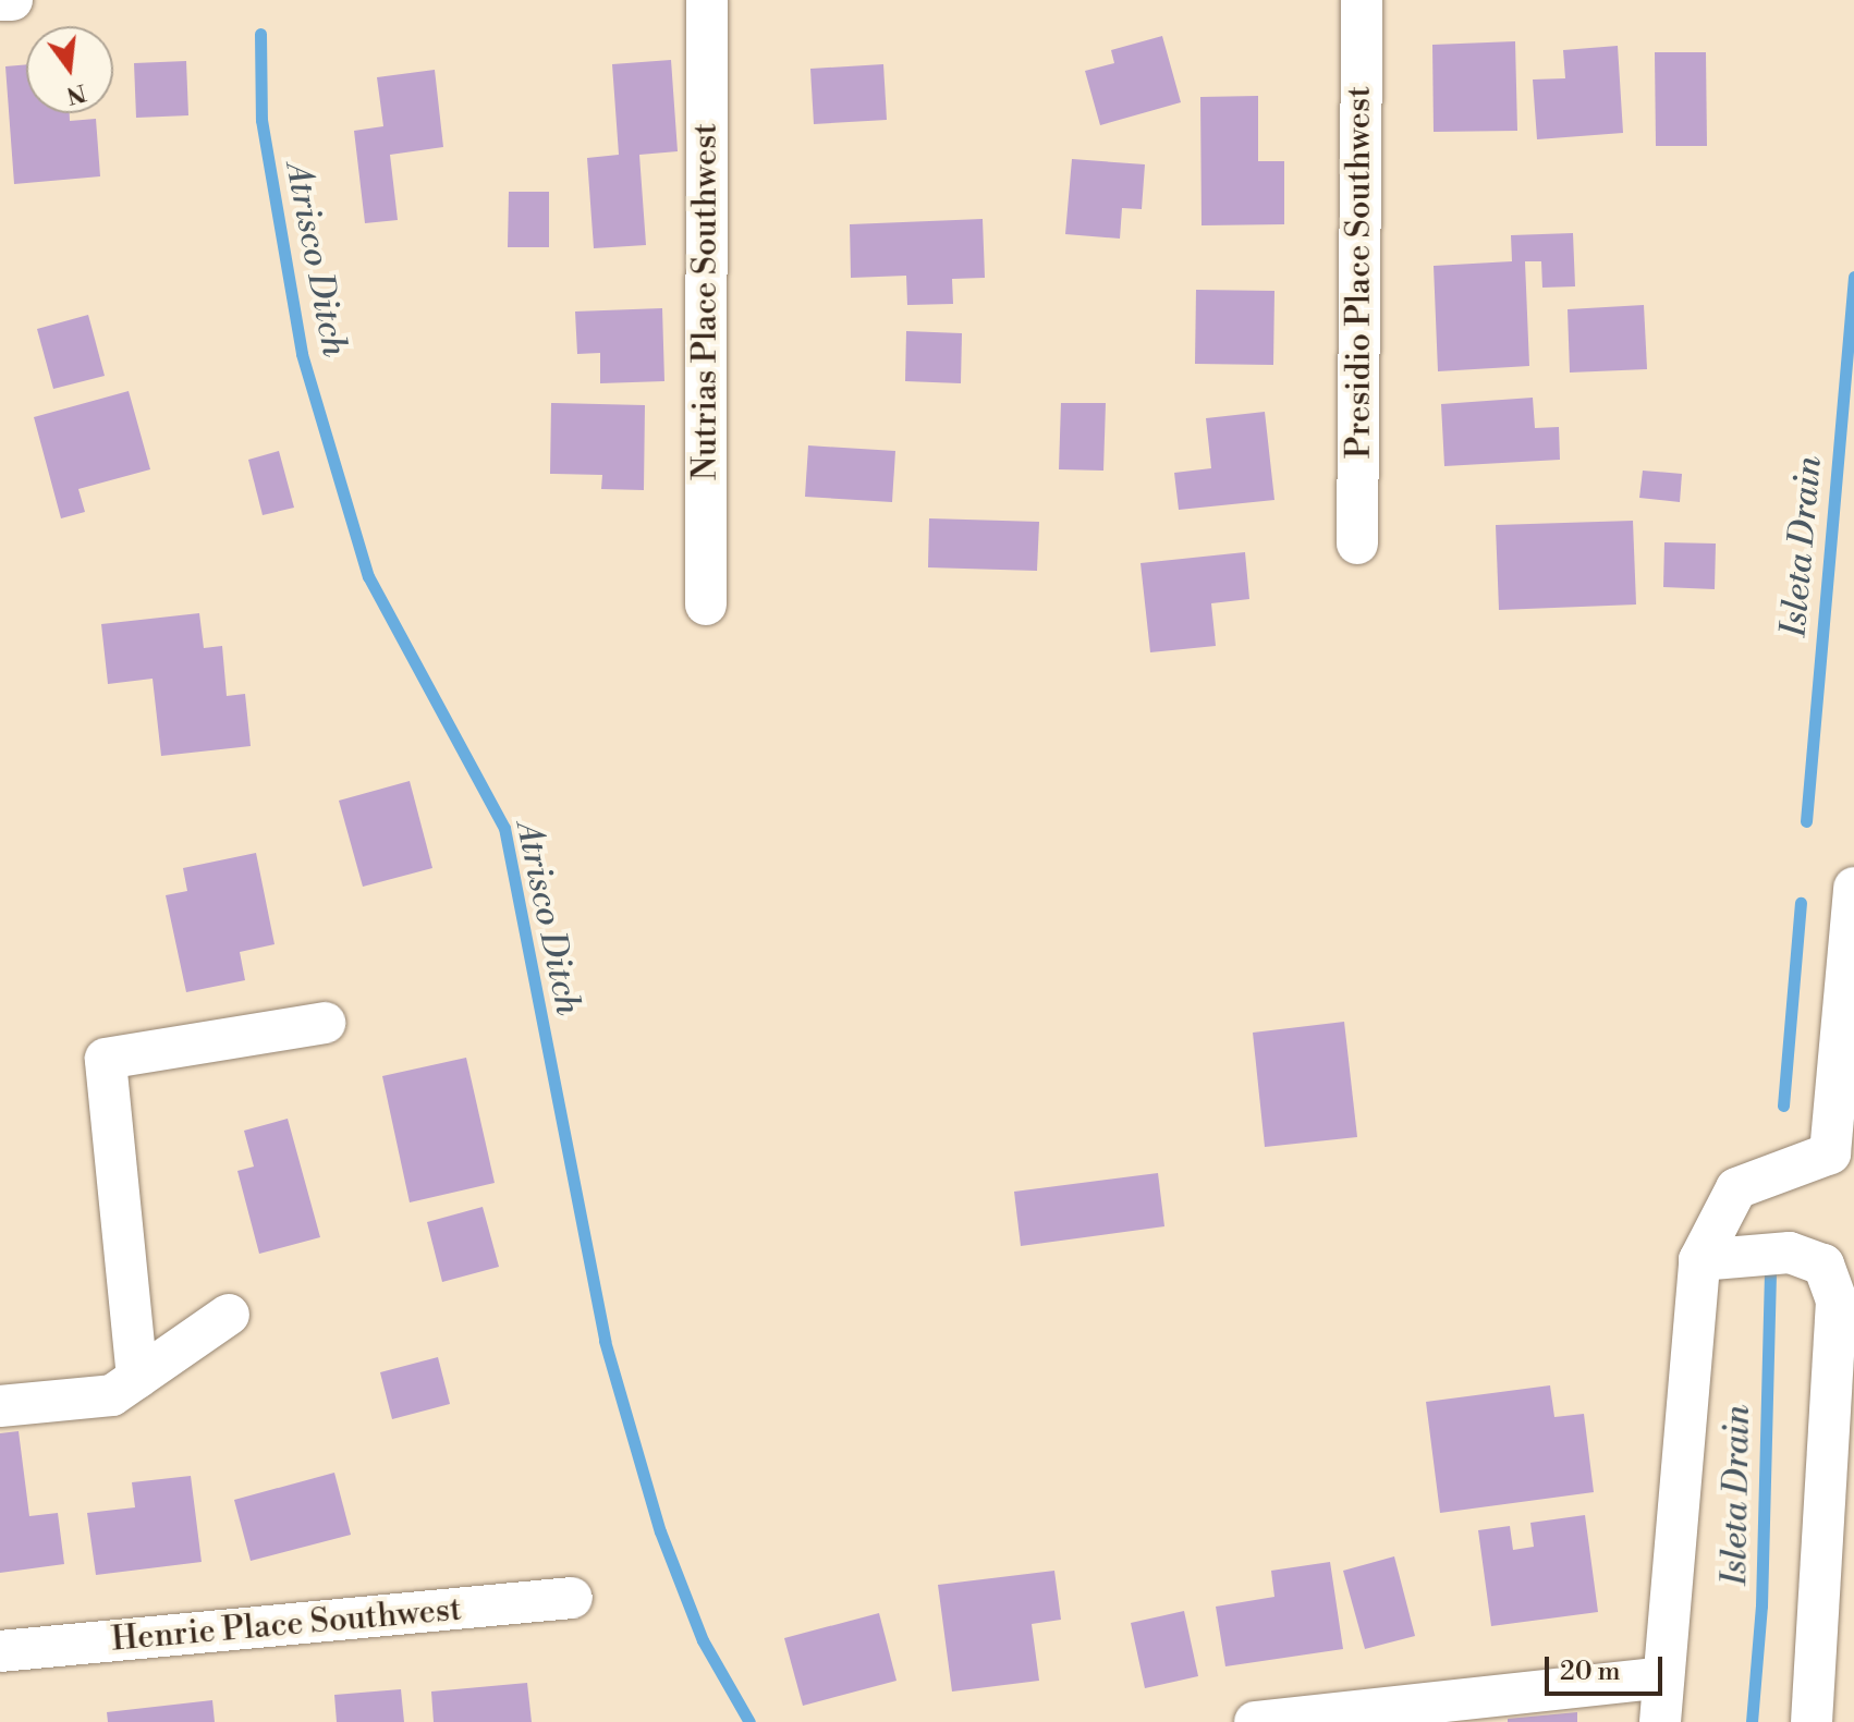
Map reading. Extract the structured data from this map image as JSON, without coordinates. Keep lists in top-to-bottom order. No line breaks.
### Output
{"streets":{"street":["Presidio Place Southwest","Nutrias Place Southwest","Henrie Place Southwest"]},"water":["Atrisco Ditch","Isleta Drain"],"scale_bar":"20 m","north":"bottom"}
